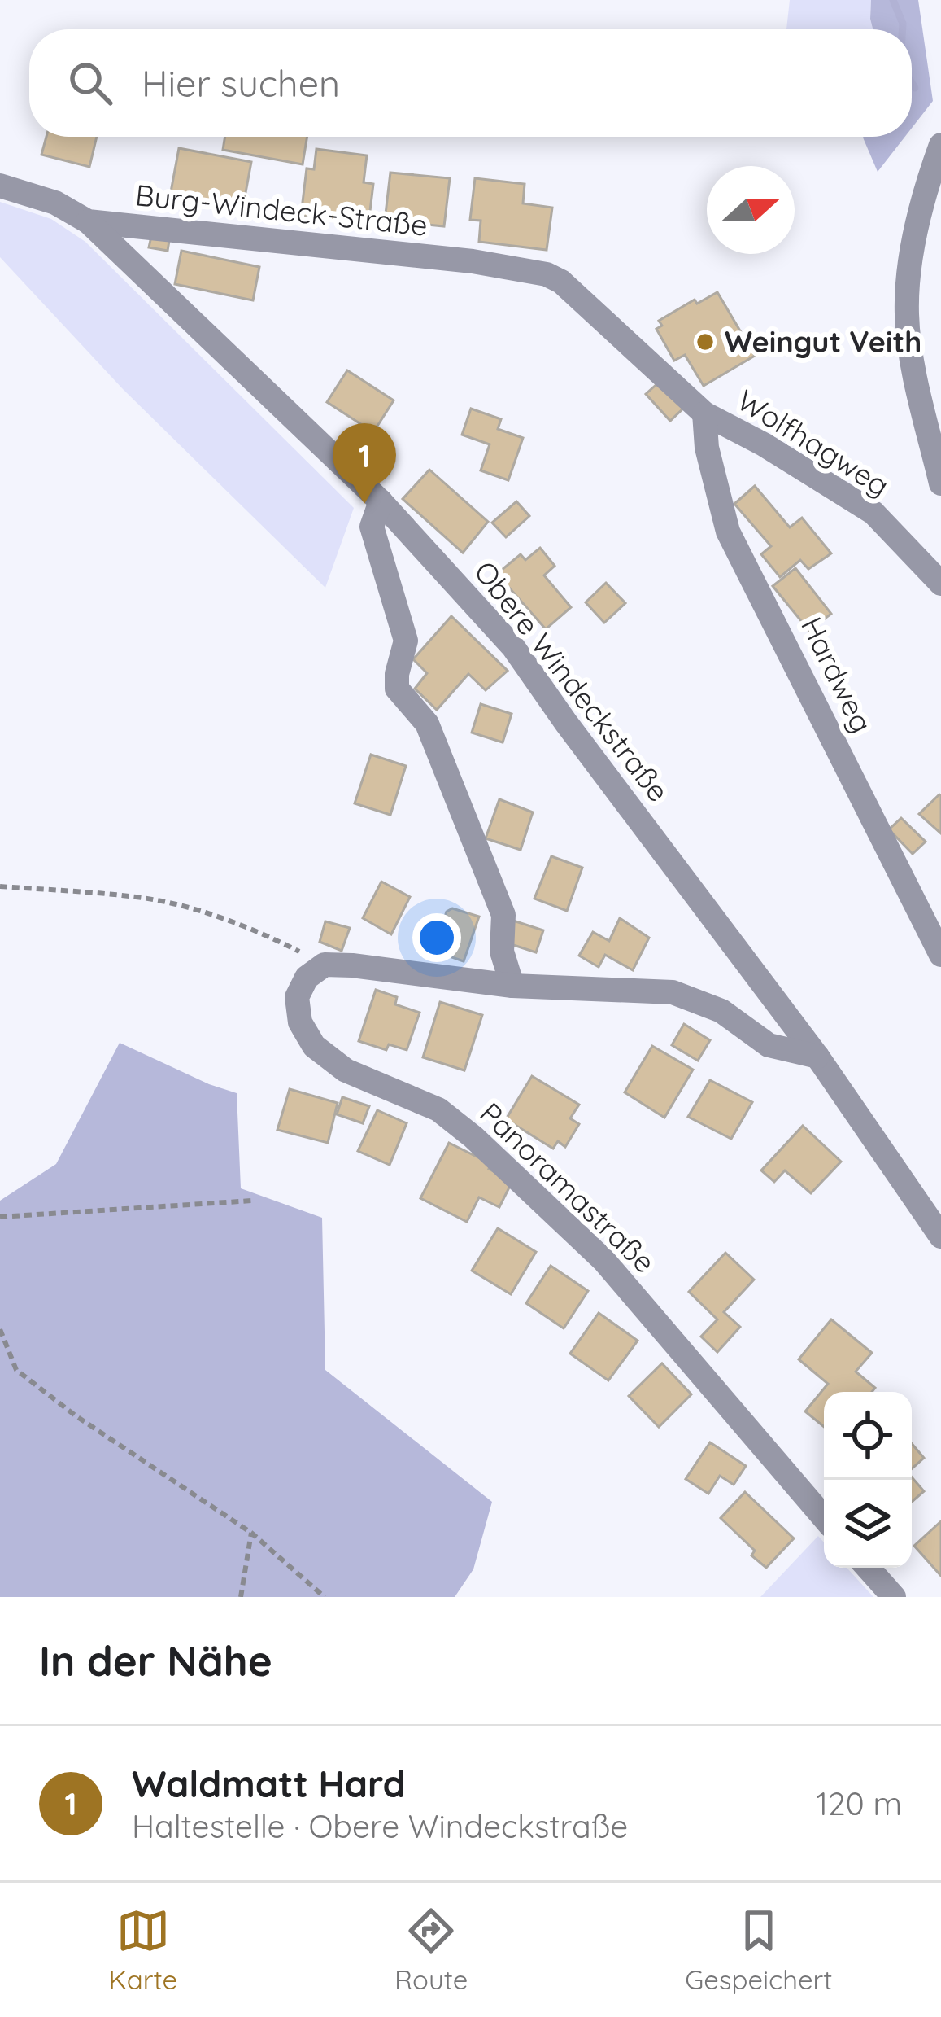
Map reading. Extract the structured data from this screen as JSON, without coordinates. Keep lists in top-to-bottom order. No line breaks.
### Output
{"streets":{"street":["Burg-Windeck-Straße","Wolfhagweg","Hardweg","Obere Windeckstraße","Panoramastraße"]},"crossings":[["Burg-Windeck-Straße","Wolfhagweg"],["Burg-Windeck-Straße","Obere Windeckstraße"],["Wolfhagweg","Hardweg"]],"places":["Weingut Veith"],"north":"right","page":{"search":"Hier suchen","pins":"1","heading":"In der Nähe","list":[{"mark":"1","name":"Waldmatt Hard","note":"Haltestelle · Obere Windeckstraße","value":"120 m"}],"nav":["Karte","Route","Gespeichert"]}}
